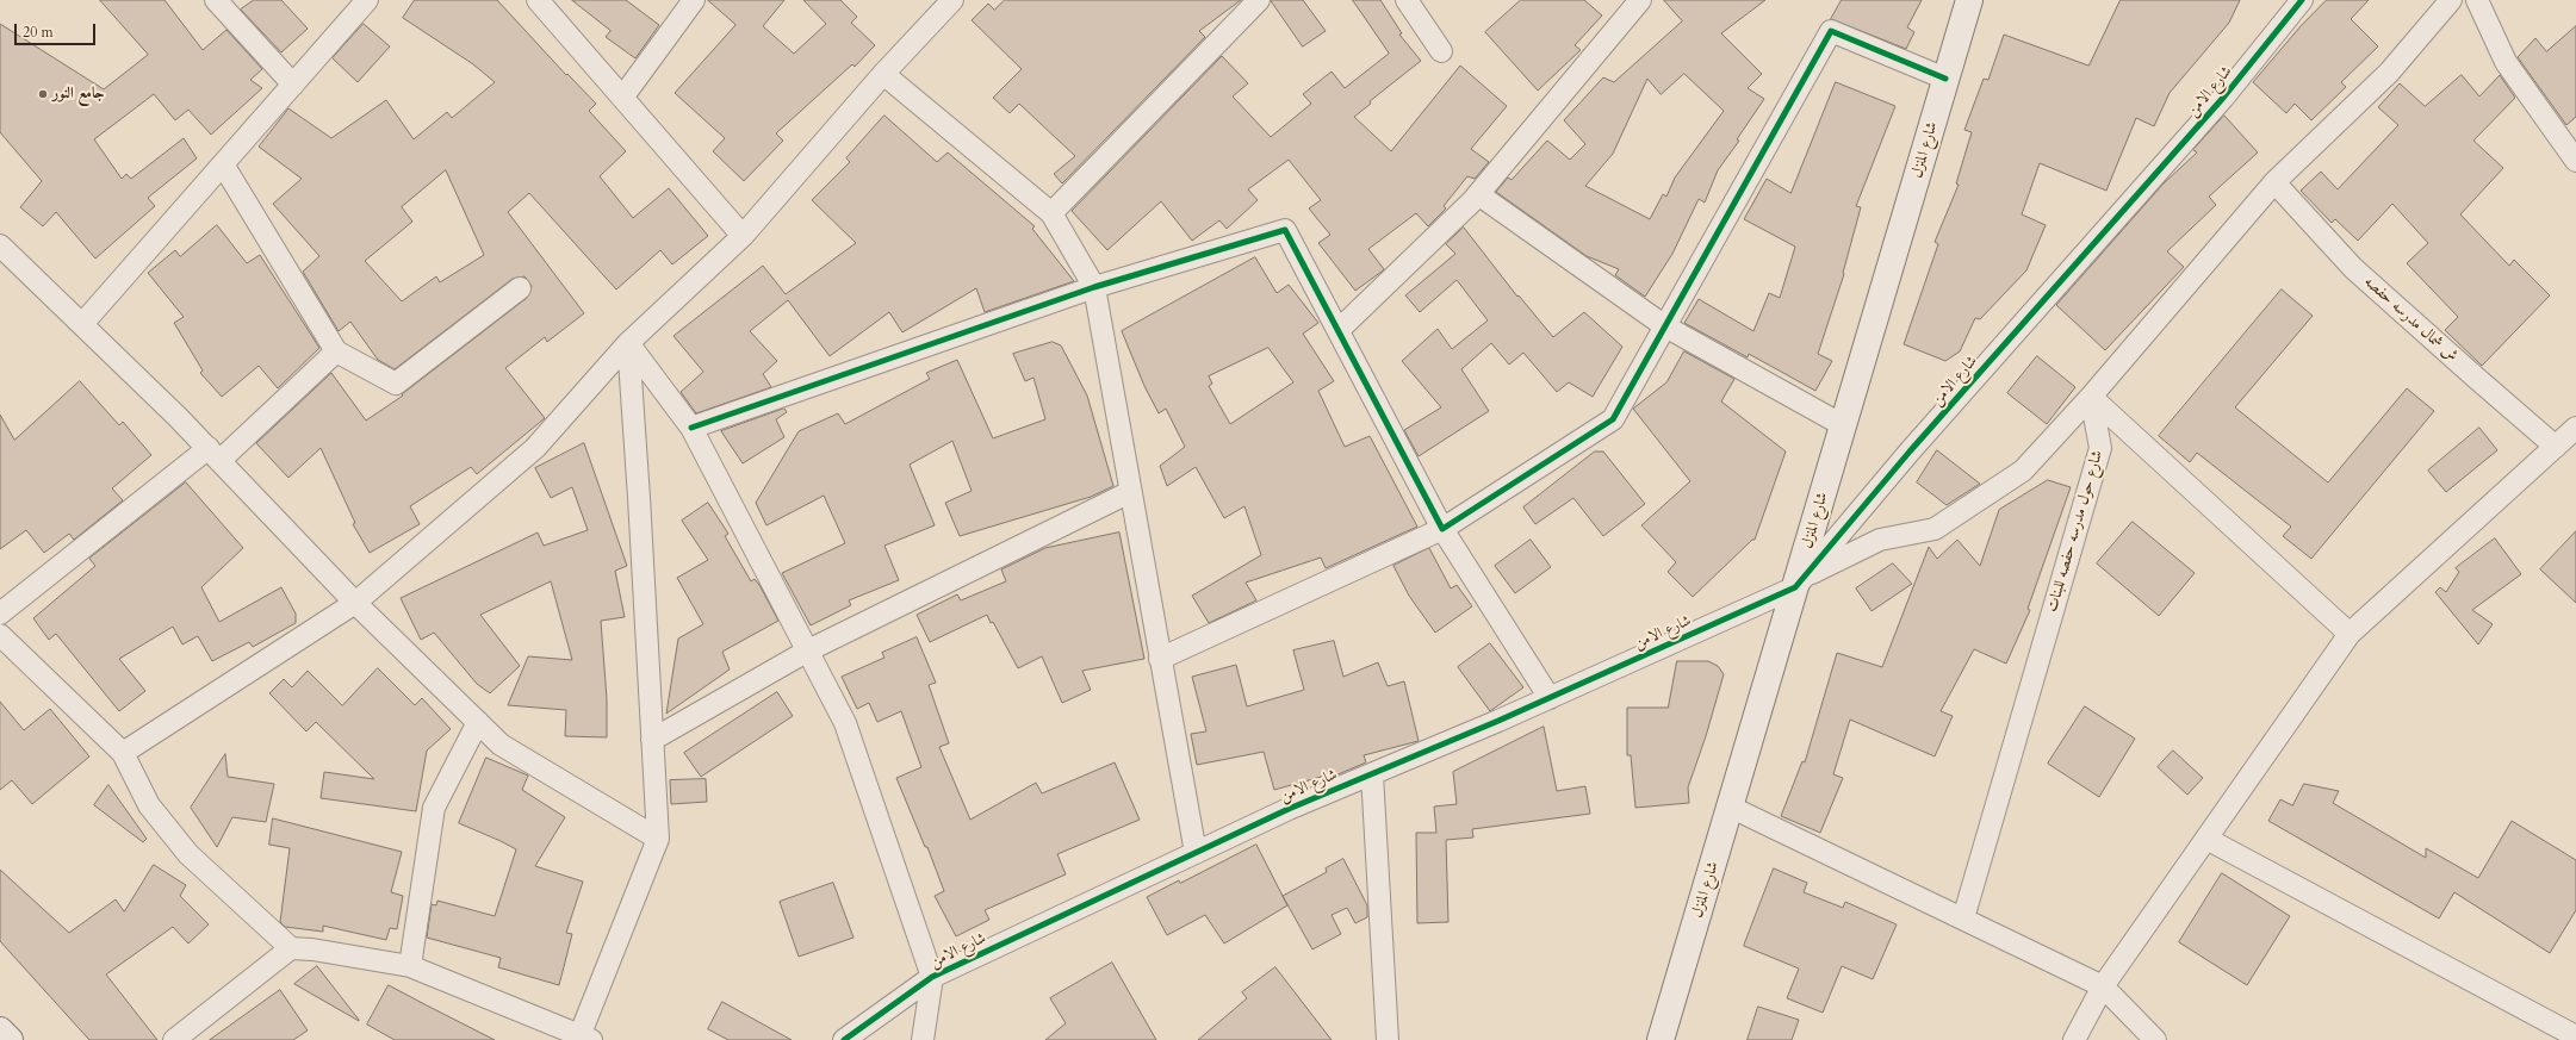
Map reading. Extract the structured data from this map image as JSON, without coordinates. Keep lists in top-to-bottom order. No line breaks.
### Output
{"streets":{"street":["شارع الامن","شارع المنزل","ش شمال مدرسه حفصه","شارع حول مدرسه حفصه للبنات"]},"crossings":[["شارع الامن","شارع المنزل"]],"places":["جامع النور"],"scale_bar":"20 m"}
